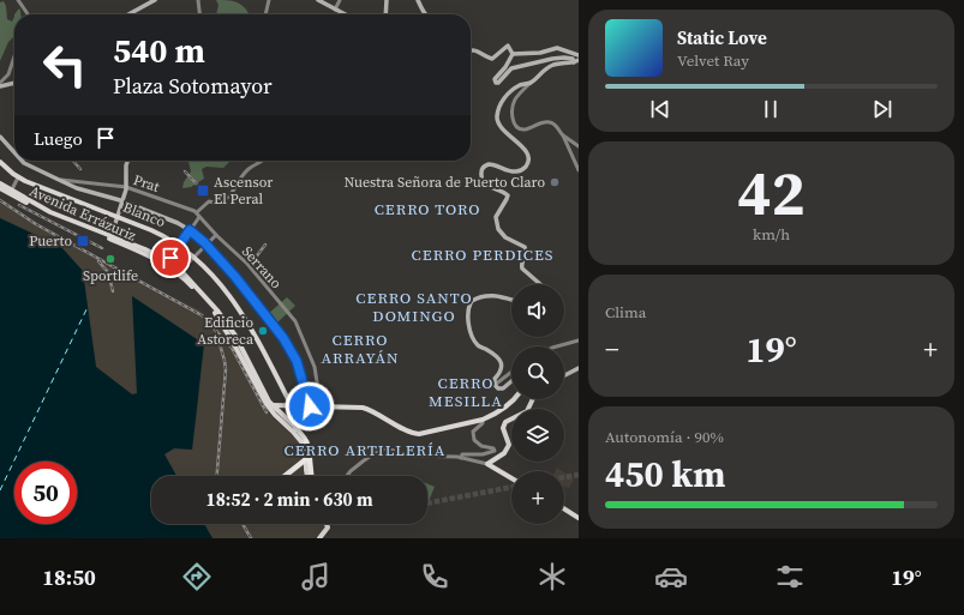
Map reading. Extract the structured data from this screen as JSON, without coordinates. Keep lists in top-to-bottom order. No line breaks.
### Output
{"streets":{"main road":["Avenida Errázuriz","Blanco"],"street":["Prat","Serrano"]},"districts":["CERRO TORO","CERRO PERDICES","CERRO SANTO DOMINGO","CERRO ARRAYÁN","CERRO MESILLA","CERRO ARTILLERÍA"],"places":{"other":["Nuestra Señora de Puerto Claro","Sportlife","Edificio Astoreca"],"transit":["Ascensor El Peral","Puerto"]},"page":{"turn":["540 m","Plaza Sotomayor"],"song":["Static Love","Velvet Ray"],"then":"Luego","tile":[["42","km/h"],"Clima",["Autonomía · 90%","450 km"]],"map_buttons":"+","heat":["−","19°","+"],"limit":"50","trip":"18:52 · 2 min · 630 m","tabs":["18:50","19°"]}}
